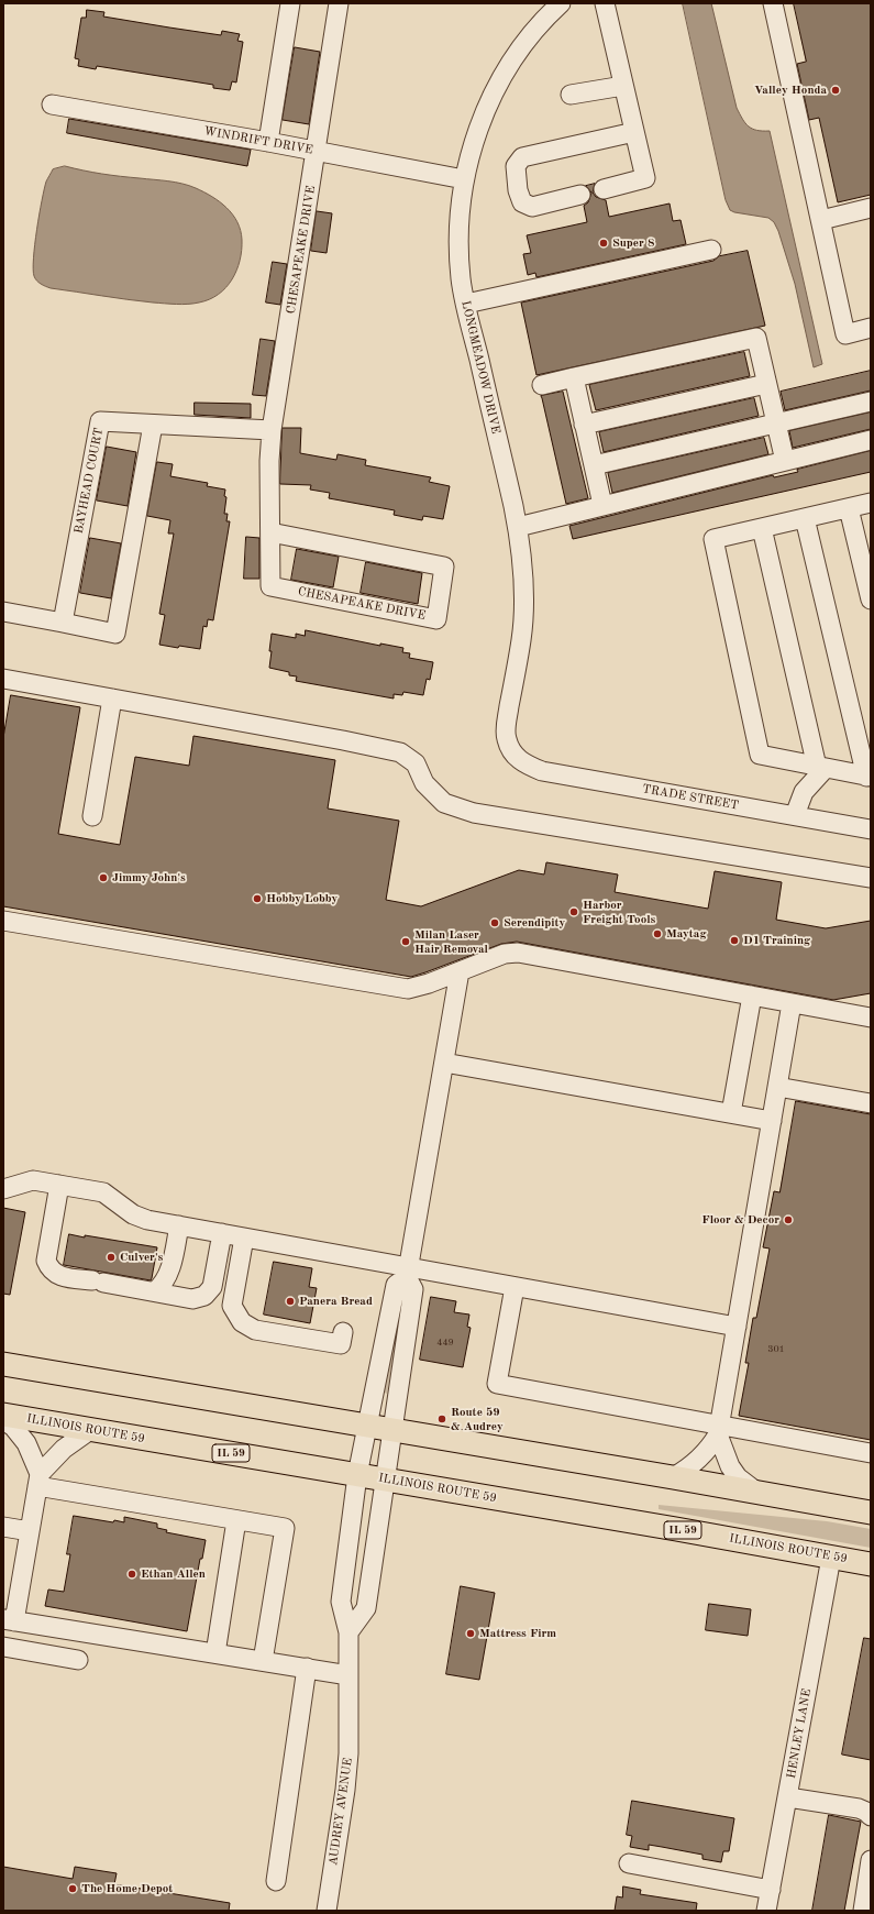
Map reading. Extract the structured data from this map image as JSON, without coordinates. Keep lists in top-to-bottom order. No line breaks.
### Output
{"streets":{"main road":["ILLINOIS ROUTE 59","IL 59"],"street":["WINDRIFT DRIVE","CHESAPEAKE DRIVE","LONGMEADOW DRIVE","BAYHEAD COURT","TRADE STREET","HENLEY LANE","AUDREY AVENUE"]},"crossings":[["WINDRIFT DRIVE","CHESAPEAKE DRIVE"],["WINDRIFT DRIVE","LONGMEADOW DRIVE"],["CHESAPEAKE DRIVE","BAYHEAD COURT"],["LONGMEADOW DRIVE","TRADE STREET"],["ILLINOIS ROUTE 59","HENLEY LANE"],["ILLINOIS ROUTE 59","AUDREY AVENUE"]],"places":["Valley Honda","Super 8","Jimmy John's","Hobby Lobby","Harbor Freight Tools","Serendipity","Maytag","D1 Training","Milan Laser Hair Removal","Floor & Decor","Culver's","Panera Bread","Route 59 & Audrey","Ethan Allen","Mattress Firm","The Home Depot"],"house_numbers":["449","301"]}
